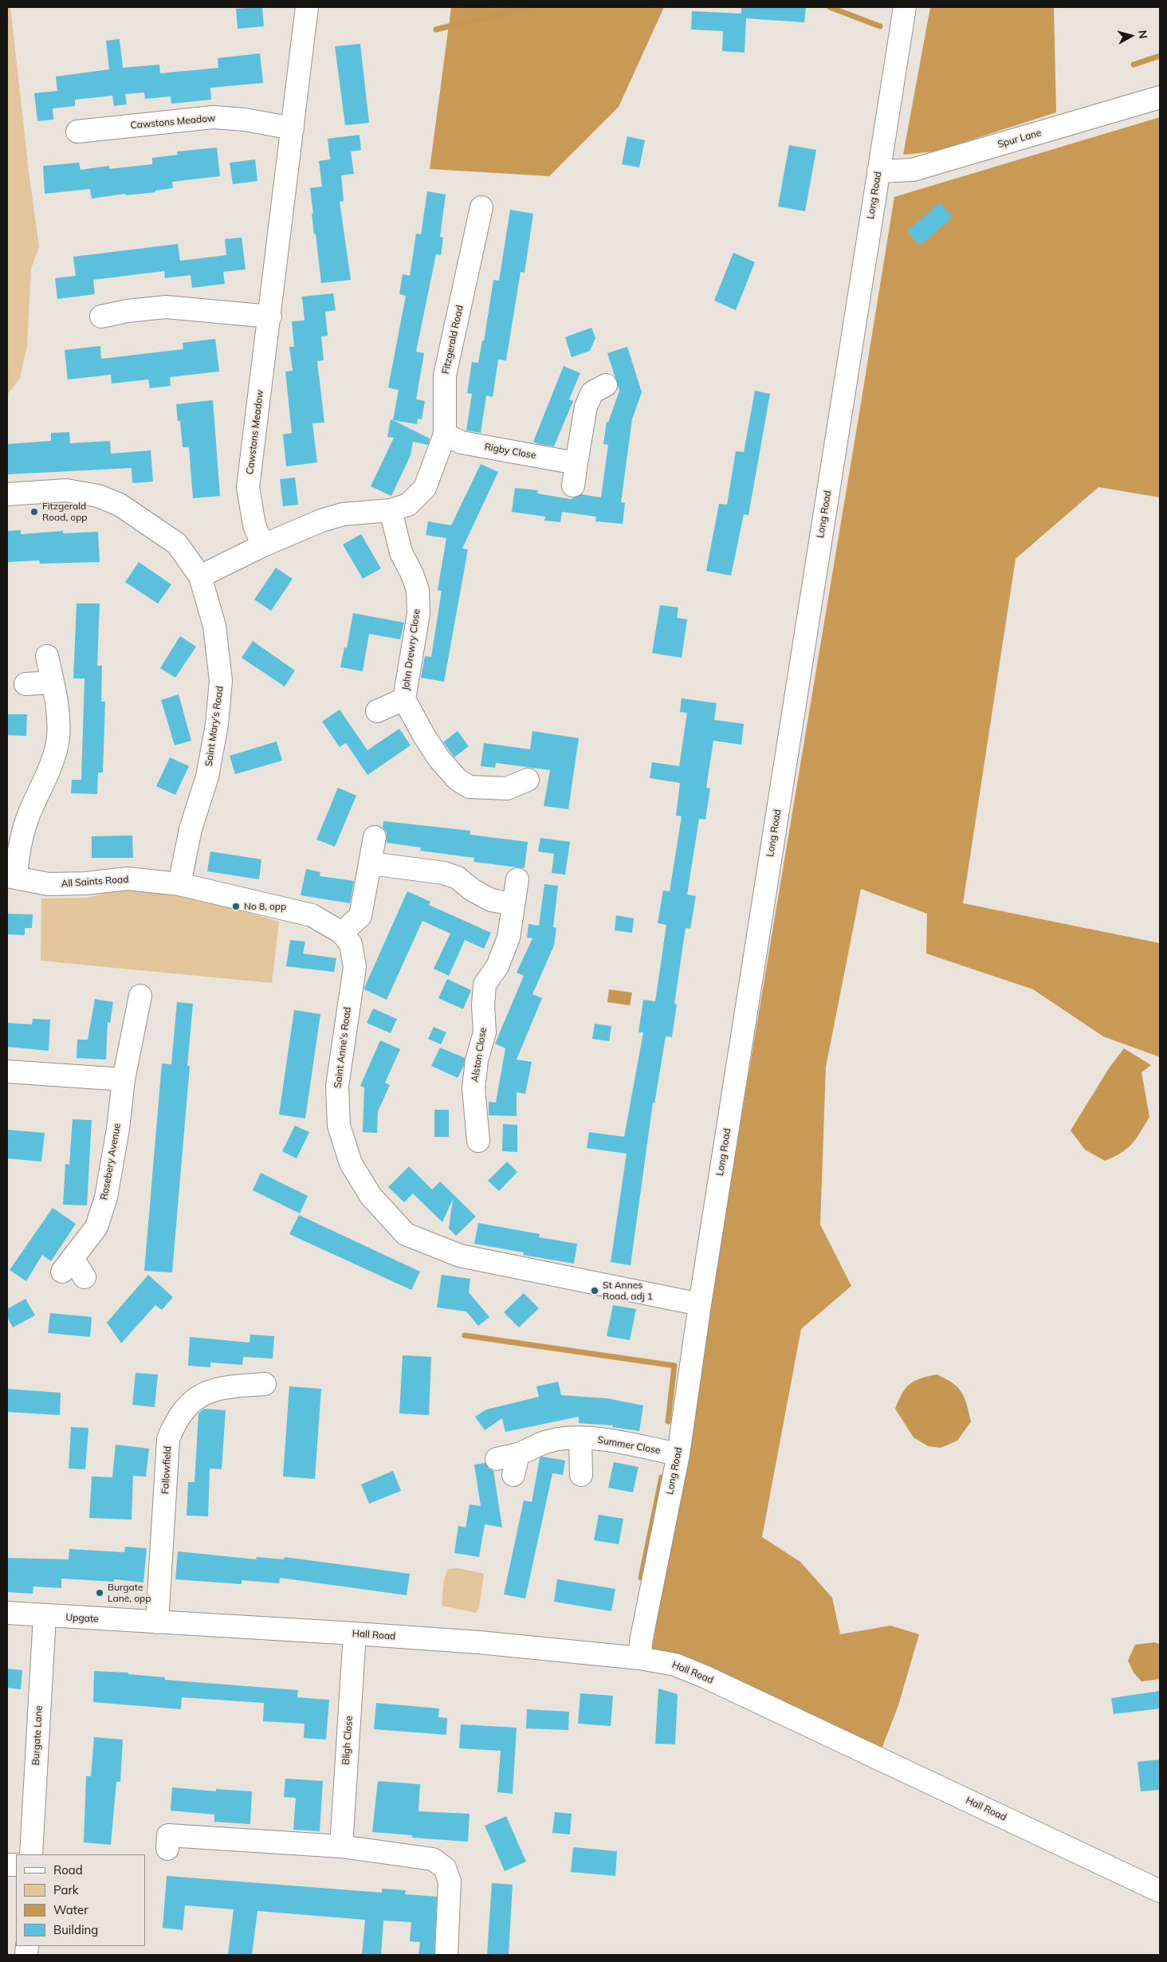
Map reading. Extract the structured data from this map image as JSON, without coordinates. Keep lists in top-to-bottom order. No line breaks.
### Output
{"streets":{"street":["Cawstons Meadow","Spur Lane","Long Road","Fitzgerald Road","Rigby Close","John Drewry Close","Saint Mary's Road","All Saints Road","Saint Anne's Road","Alston Close","Rosebery Avenue","Summer Close","Fallowfield","Upgate","Hall Road","Burgate Lane","Bligh Close"]},"crossings":[["Cawstons Meadow","Fitzgerald Road"],["Spur Lane","Long Road"],["Long Road","Saint Anne's Road"],["Long Road","Summer Close"],["Long Road","Hall Road"],["Fitzgerald Road","Rigby Close"],["Fitzgerald Road","John Drewry Close"],["Fitzgerald Road","Saint Mary's Road"],["Saint Mary's Road","All Saints Road"],["All Saints Road","Saint Anne's Road"],["Fallowfield","Upgate"],["Fallowfield","Hall Road"],["Upgate","Hall Road"],["Upgate","Burgate Lane"],["Hall Road","Bligh Close"]],"places":["Fitzgerald Road, opp","No 8, opp","St Annes Road, adj 1","Burgate Lane, opp"],"legend":["Road","Park","Water","Building"],"north":"right"}
